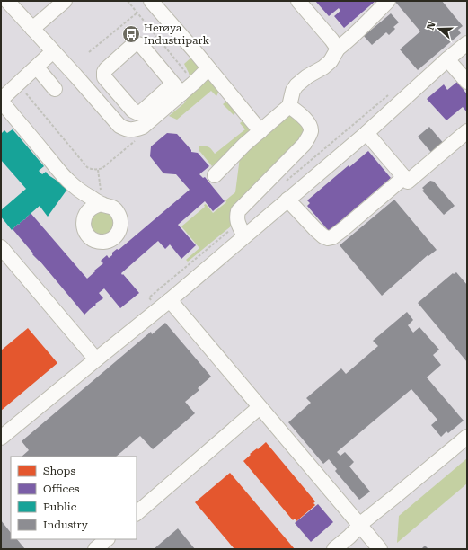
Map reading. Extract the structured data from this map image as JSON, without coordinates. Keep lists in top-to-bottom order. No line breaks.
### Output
{"places":{"bus stop":["Herøya Industripark"]},"legend":["Shops","Offices","Public","Industry"],"north":"left"}
